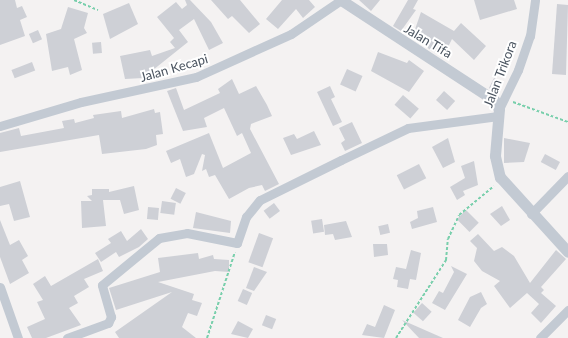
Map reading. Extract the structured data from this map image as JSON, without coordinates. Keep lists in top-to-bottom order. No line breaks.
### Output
{"streets":{"street":["Jalan Tifa","Jalan Kecapi","Jalan Trikora"]},"crossings":[["Jalan Tifa","Jalan Kecapi"],["Jalan Tifa","Jalan Trikora"]]}
